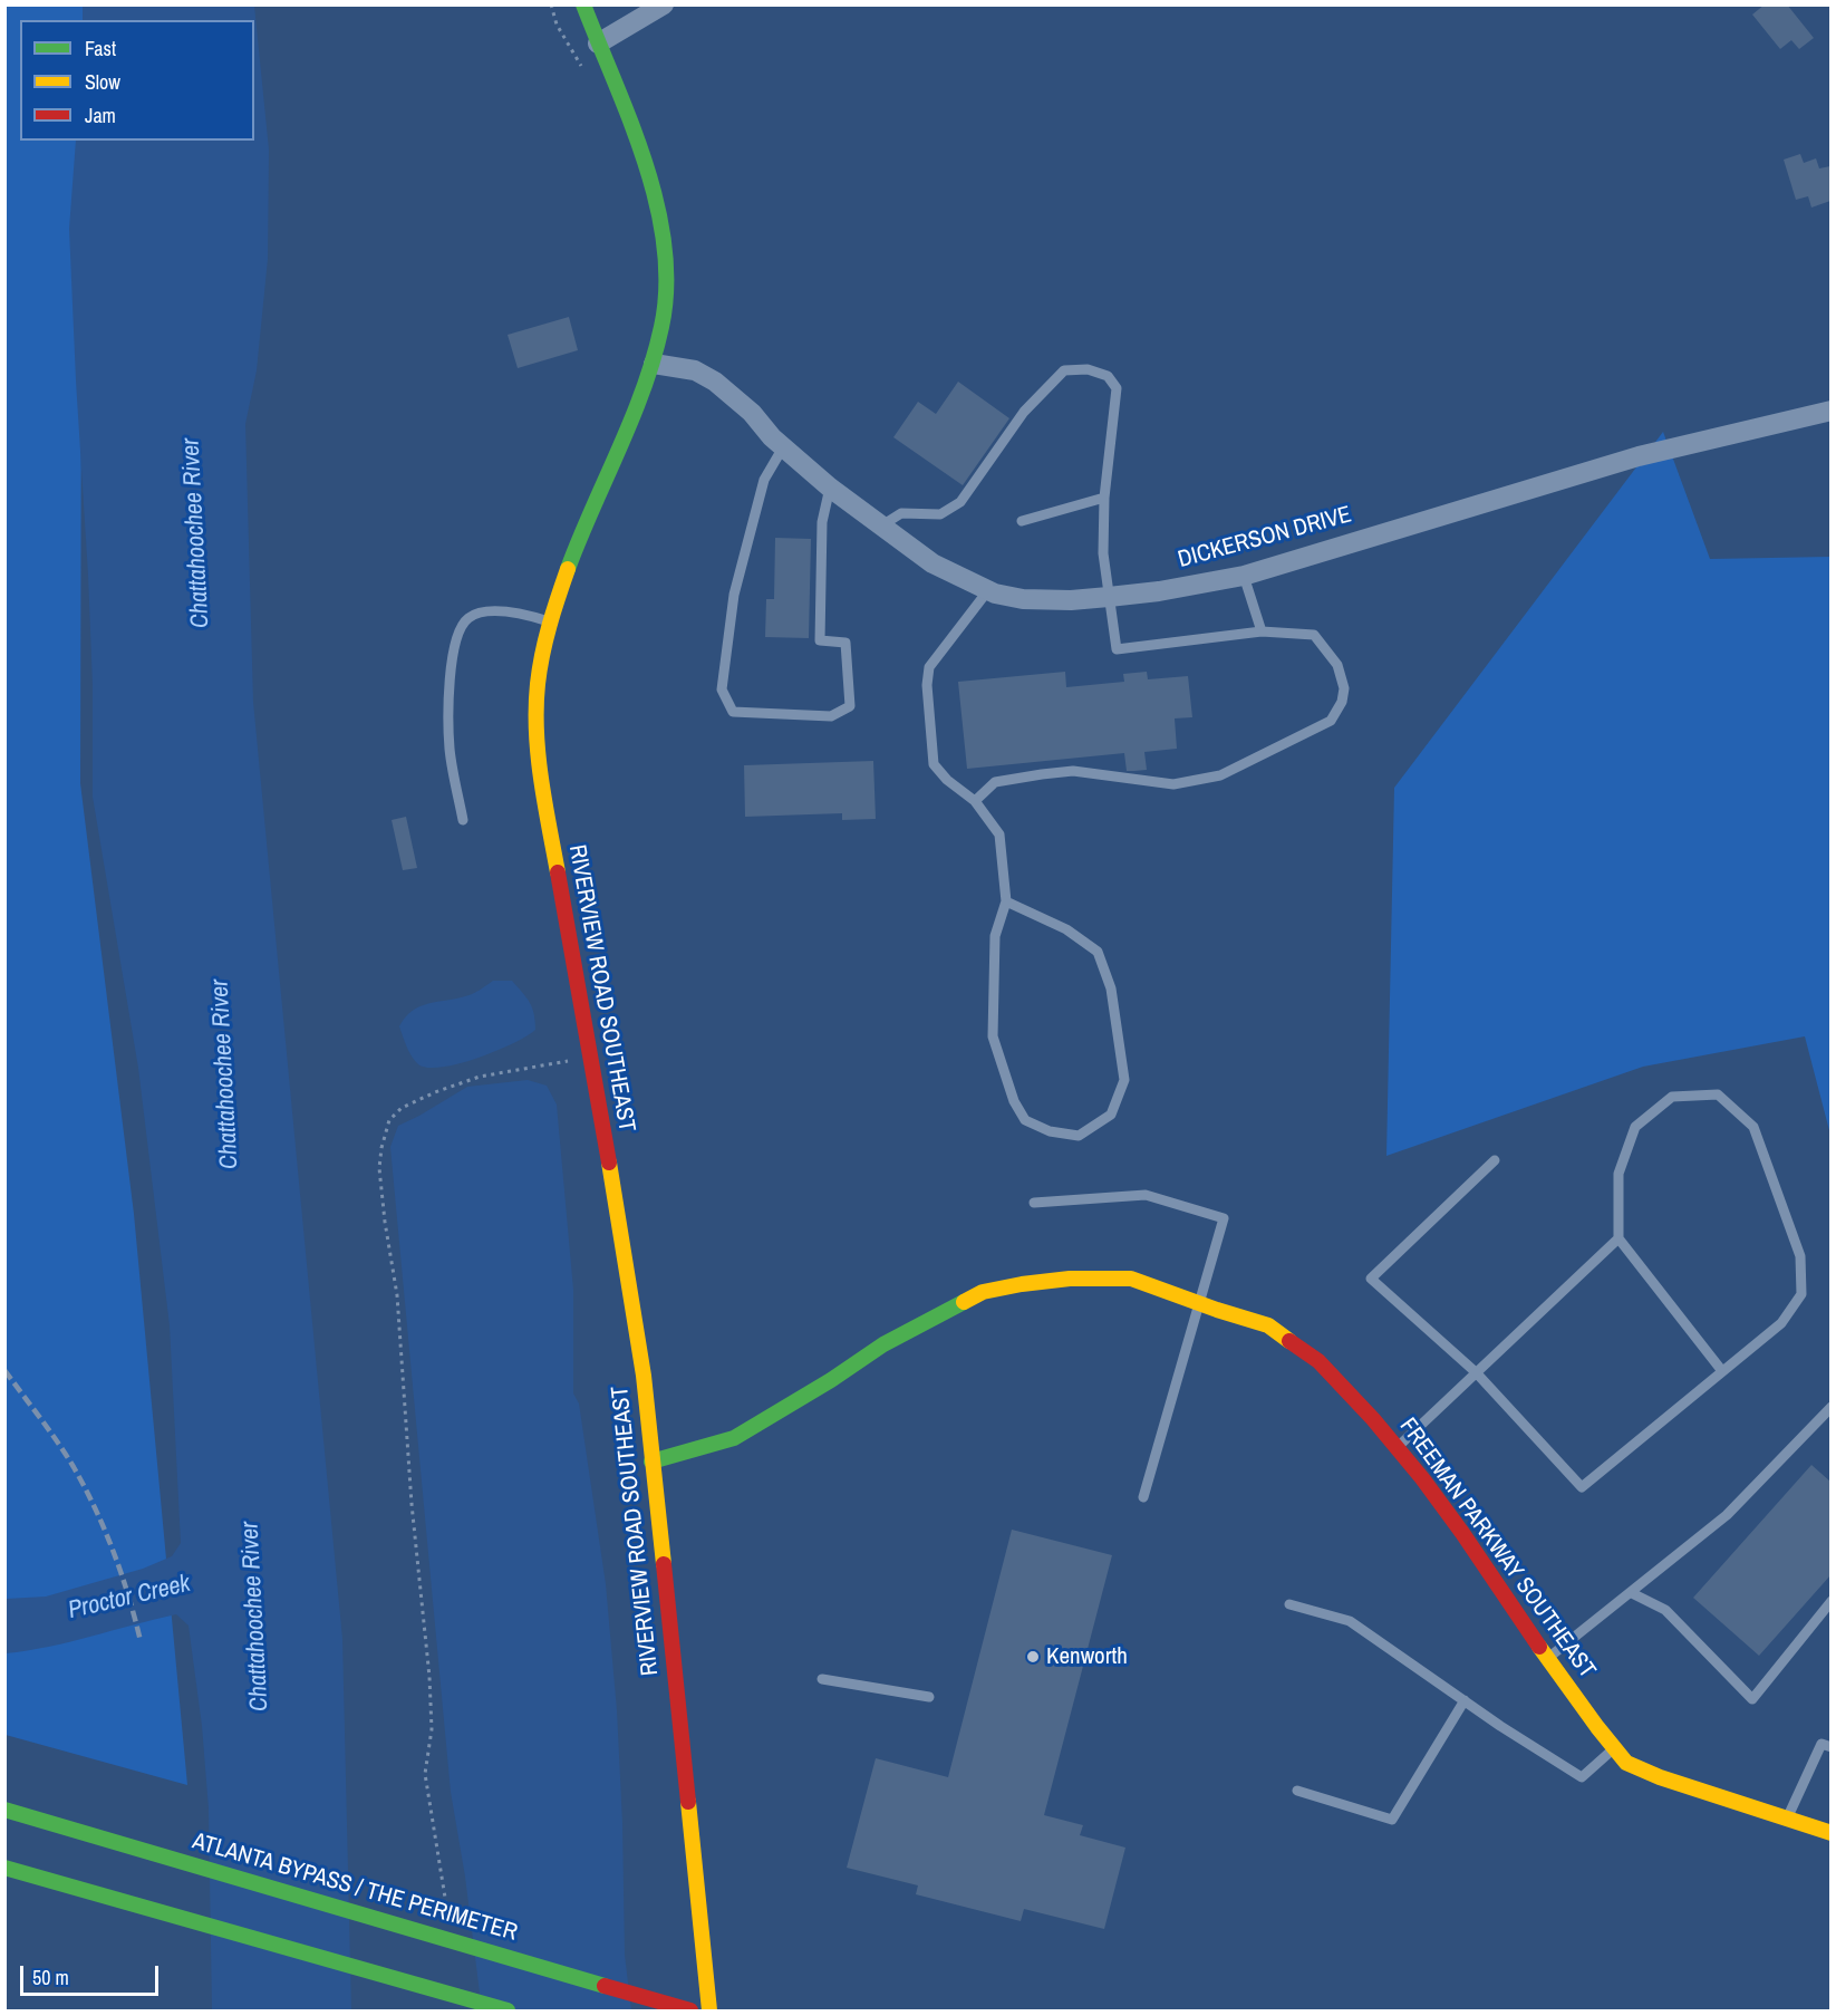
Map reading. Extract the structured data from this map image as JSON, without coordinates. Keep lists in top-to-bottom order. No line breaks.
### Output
{"streets":{"main road":["RIVERVIEW ROAD SOUTHEAST","FREEMAN PARKWAY SOUTHEAST","ATLANTA BYPASS / THE PERIMETER"],"street":["DICKERSON DRIVE"]},"crossings":[["DICKERSON DRIVE","RIVERVIEW ROAD SOUTHEAST"],["RIVERVIEW ROAD SOUTHEAST","FREEMAN PARKWAY SOUTHEAST"]],"water":["Chattahoochee River","Proctor Creek"],"places":["Kenworth"],"legend":["Fast","Slow","Jam"],"scale_bar":"50 m"}
